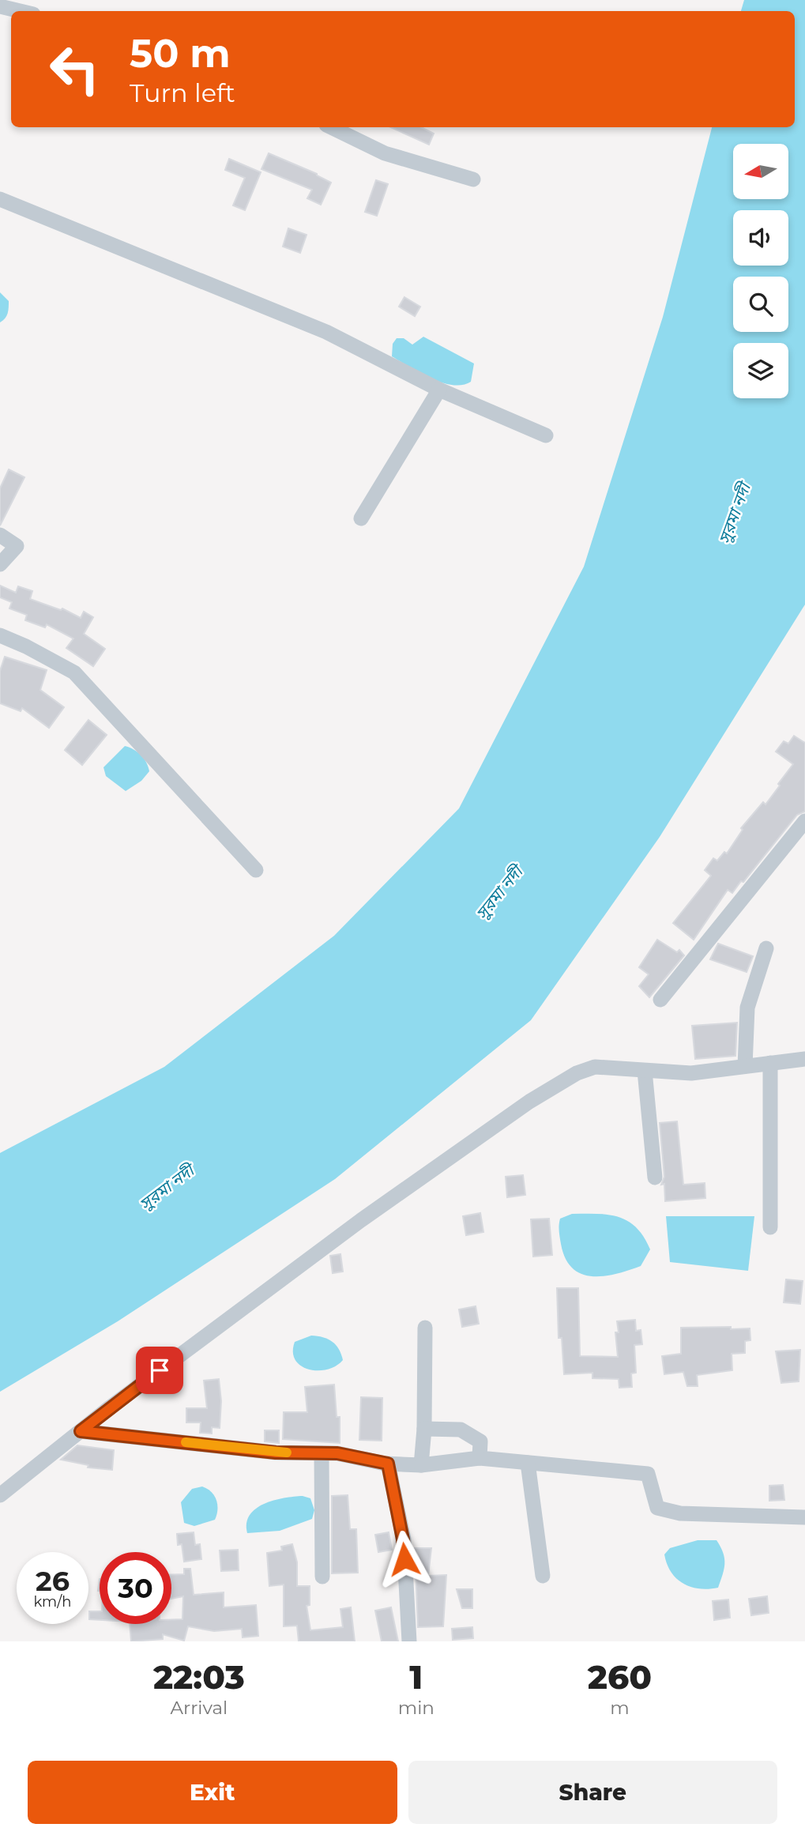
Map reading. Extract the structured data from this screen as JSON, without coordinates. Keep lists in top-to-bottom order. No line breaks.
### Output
{"water":["সুরমা নদী"],"north":"left","page":{"turn":["50 m","Turn left"],"speed":"26 km/h","limit":"30","eta":["22:03","Arrival","1","min","260","m"],"buttons":["Exit","Share"]}}
